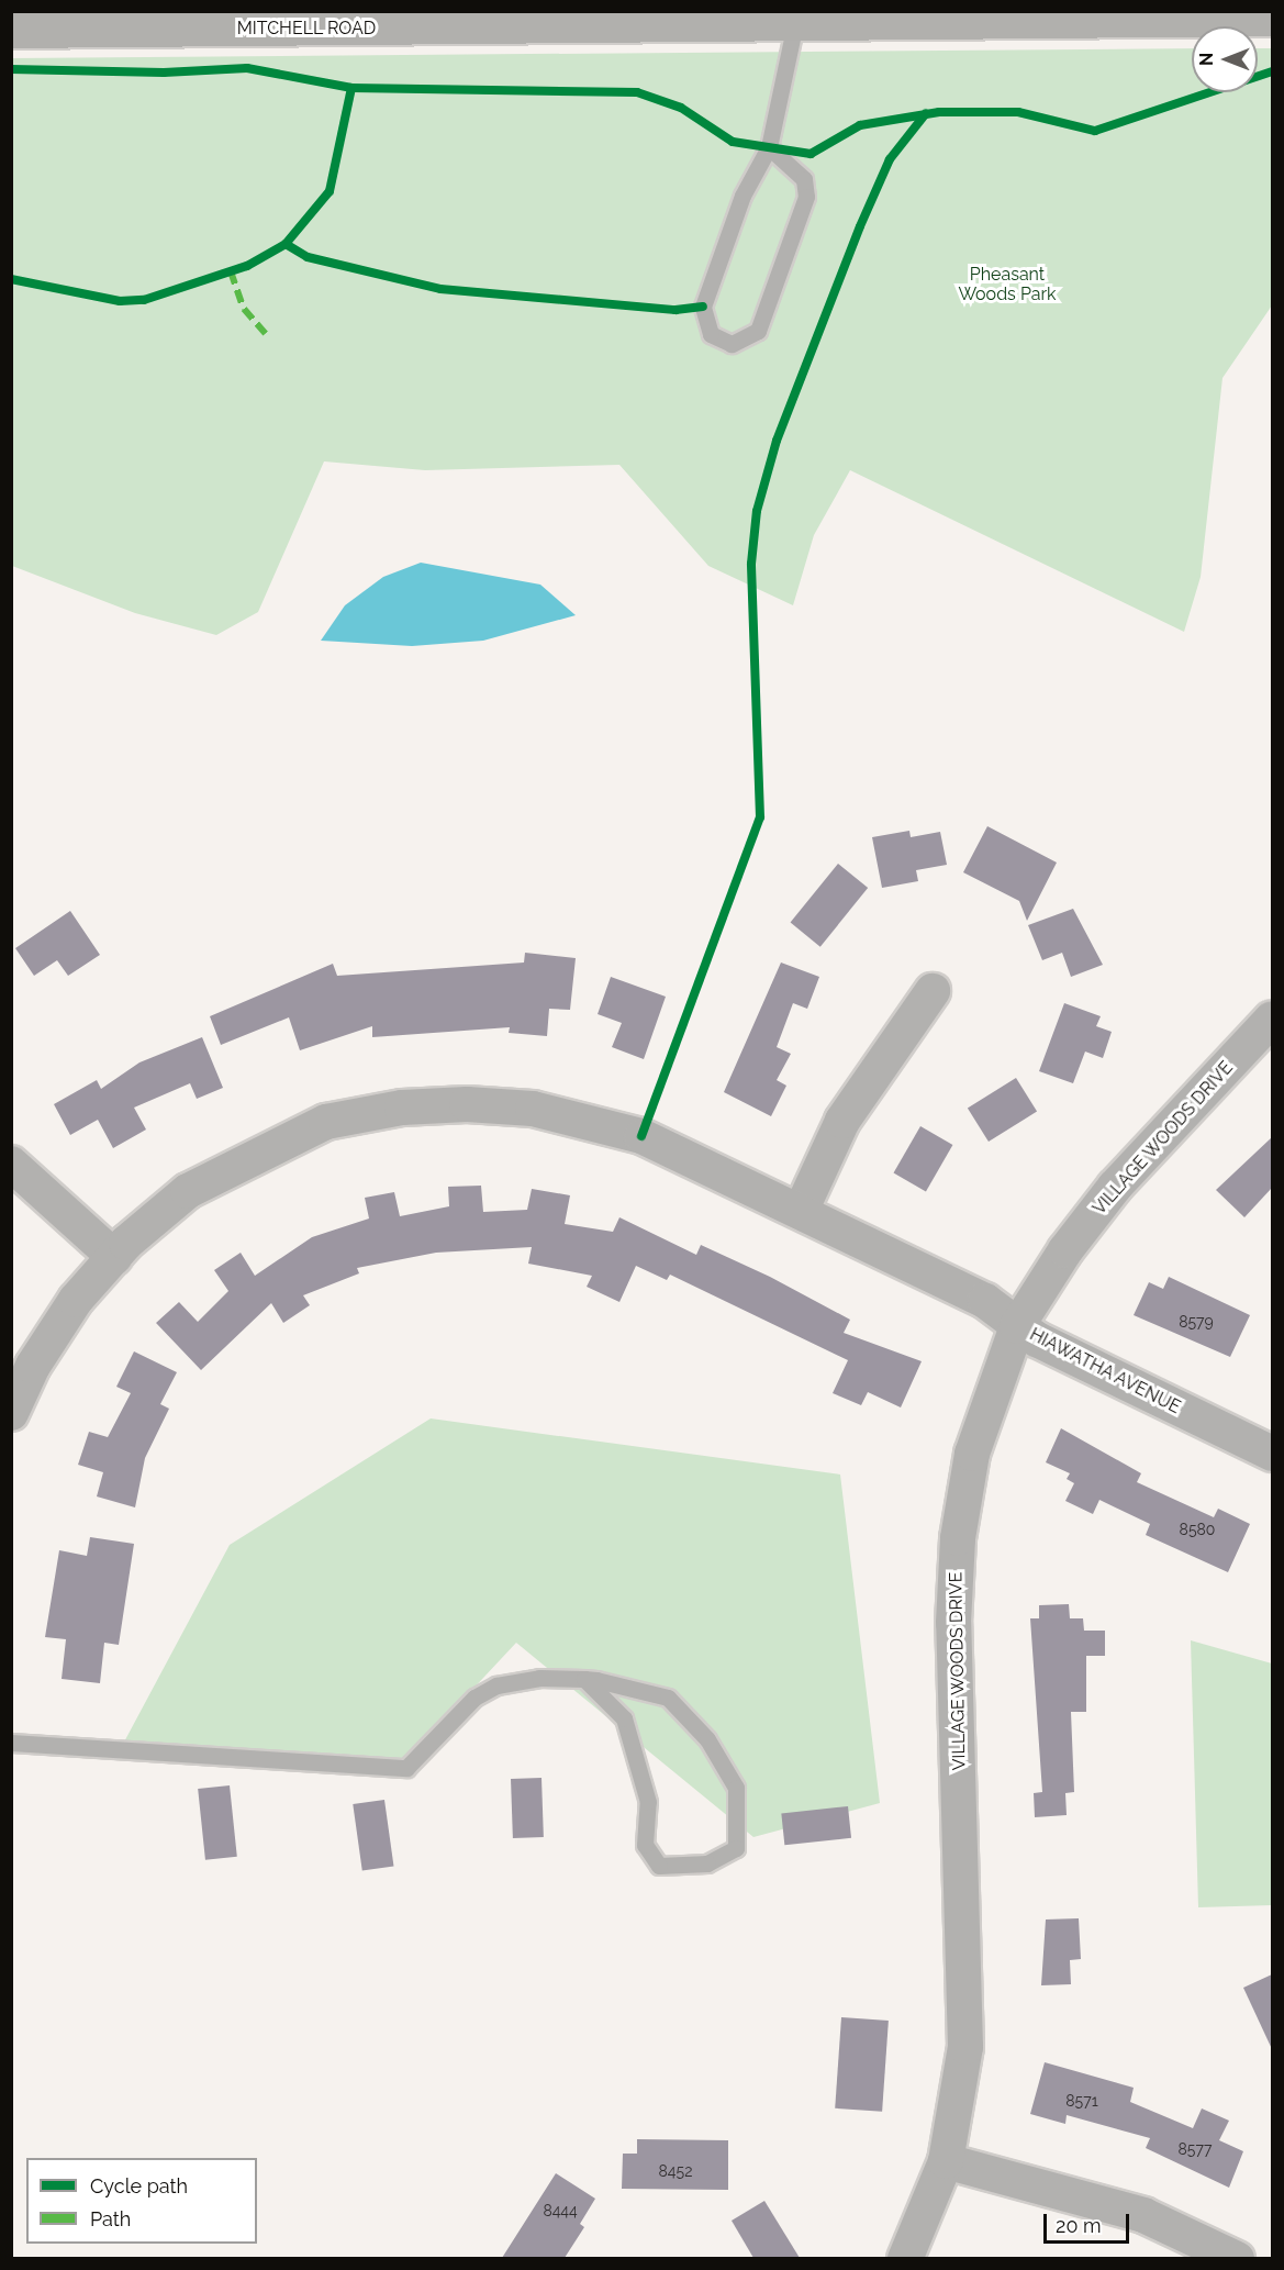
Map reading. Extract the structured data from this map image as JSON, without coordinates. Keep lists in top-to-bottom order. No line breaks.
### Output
{"streets":{"main road":["MITCHELL ROAD"],"street":["VILLAGE WOODS DRIVE","HIAWATHA AVENUE"]},"crossings":[["VILLAGE WOODS DRIVE","HIAWATHA AVENUE"]],"parks":["Pheasant Woods Park"],"house_numbers":["8579","8580","8571","8577","8452","8444"],"legend":["Cycle path","Path"],"scale_bar":"20 m","north":"left"}
